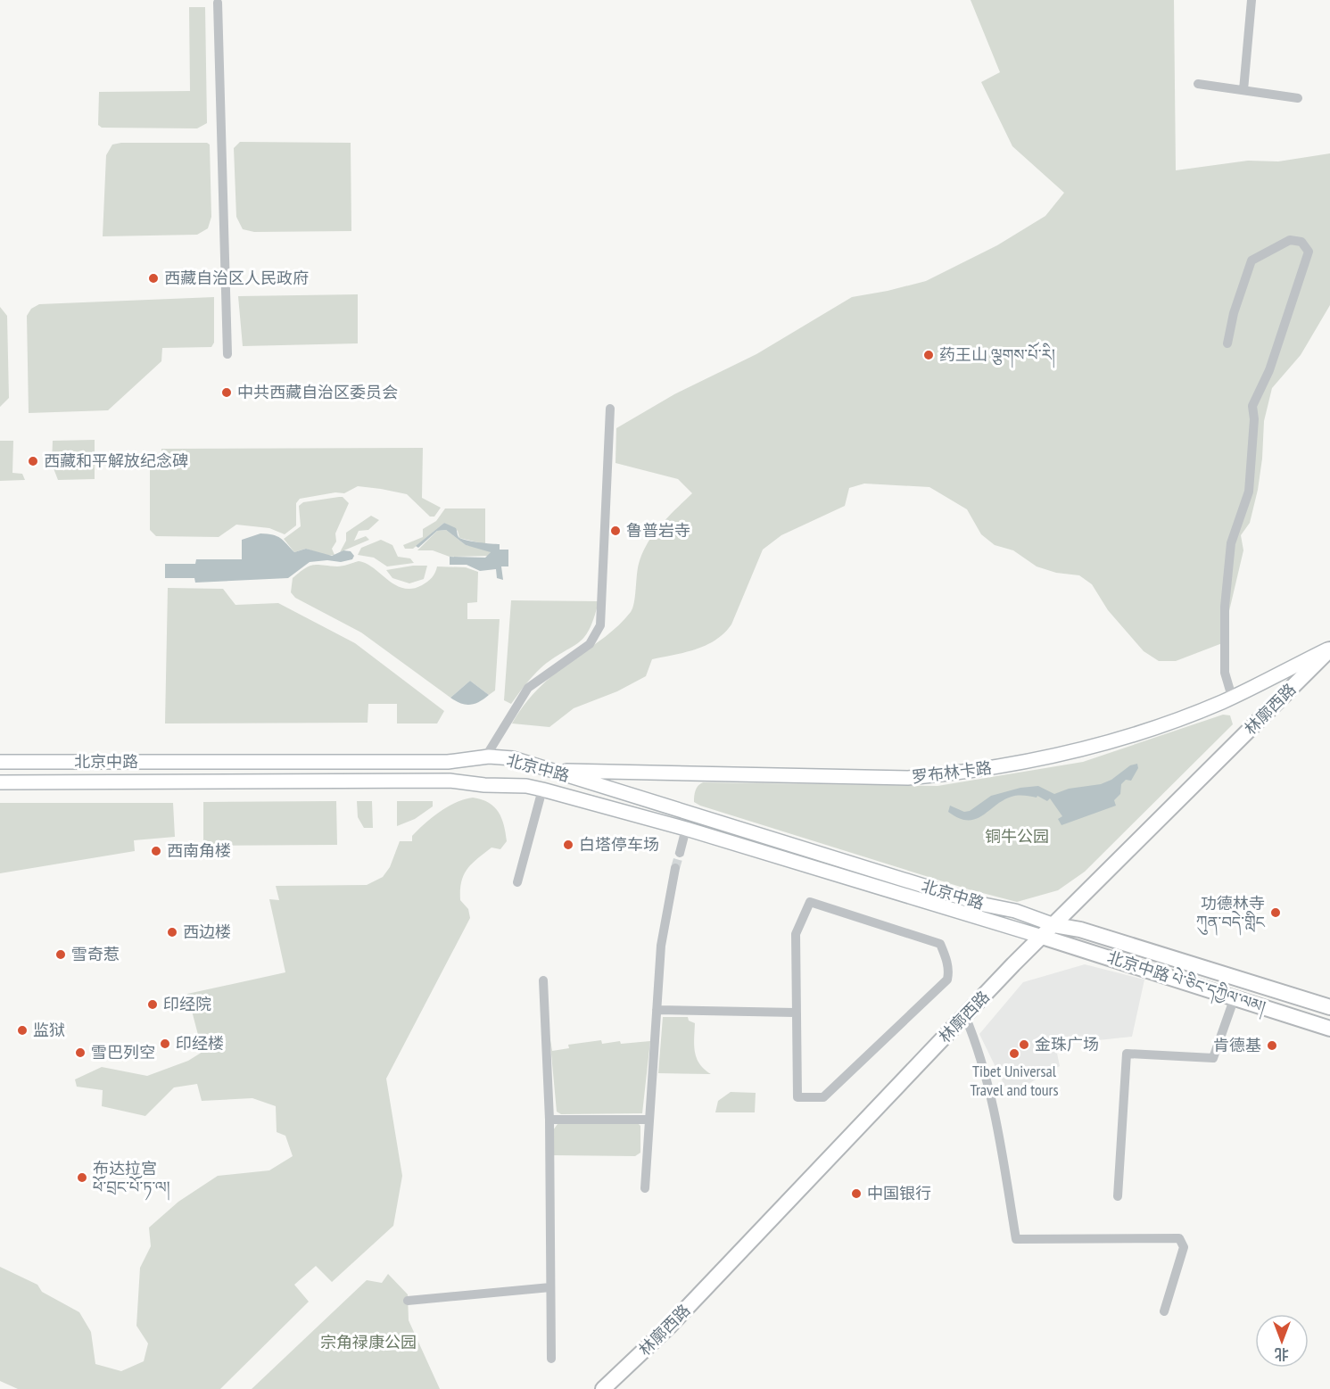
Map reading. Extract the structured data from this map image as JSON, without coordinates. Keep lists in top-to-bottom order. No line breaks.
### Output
{"streets":{"main road":["林廓西路","北京中路","罗布林卡路","北京中路 པེ་ཅིང་དཀྱིལ་ལམ།"]},"crossings":[["林廓西路","北京中路"],["林廓西路","罗布林卡路"],["林廓西路","北京中路 པེ་ཅིང་དཀྱིལ་ལམ།"],["北京中路","罗布林卡路"],["北京中路","北京中路 པེ་ཅིང་དཀྱིལ་ལམ།"]],"parks":["铜牛公园","宗角禄康公园"],"places":["西藏自治区人民政府","药王山 ལྕགས་པོ་རི།","中共西藏自治区委员会","西藏和平解放纪念碑","鲁普岩寺","白塔停车场","西南角楼","功德林寺 ཀུན་བདེ་གླིང","西边楼","雪奇惹","印经院","监狱","印经楼","金珠广场","肯德基","雪巴列空","Tibet Universal Travel and tours","布达拉宫 ཕོ་བྲང་པོ་ཏ་ལ།","中国银行"],"north":"bottom"}
